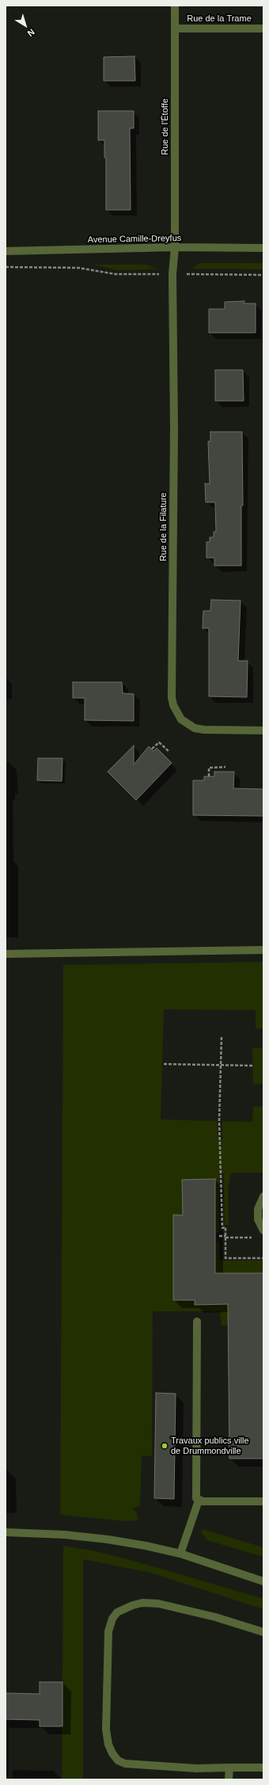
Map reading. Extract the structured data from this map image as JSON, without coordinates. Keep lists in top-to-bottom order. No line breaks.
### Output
{"streets":{"street":["Rue de la Trame","Rue de l'Étoffe","Avenue Camille-Dreyfus","Rue de la Filature"]},"crossings":[["Rue de la Trame","Rue de l'Étoffe"],["Rue de l'Étoffe","Avenue Camille-Dreyfus"],["Rue de l'Étoffe","Rue de la Filature"],["Avenue Camille-Dreyfus","Rue de la Filature"]],"places":["Travaux publics ville de Drummondville"],"north":"bottom right"}
